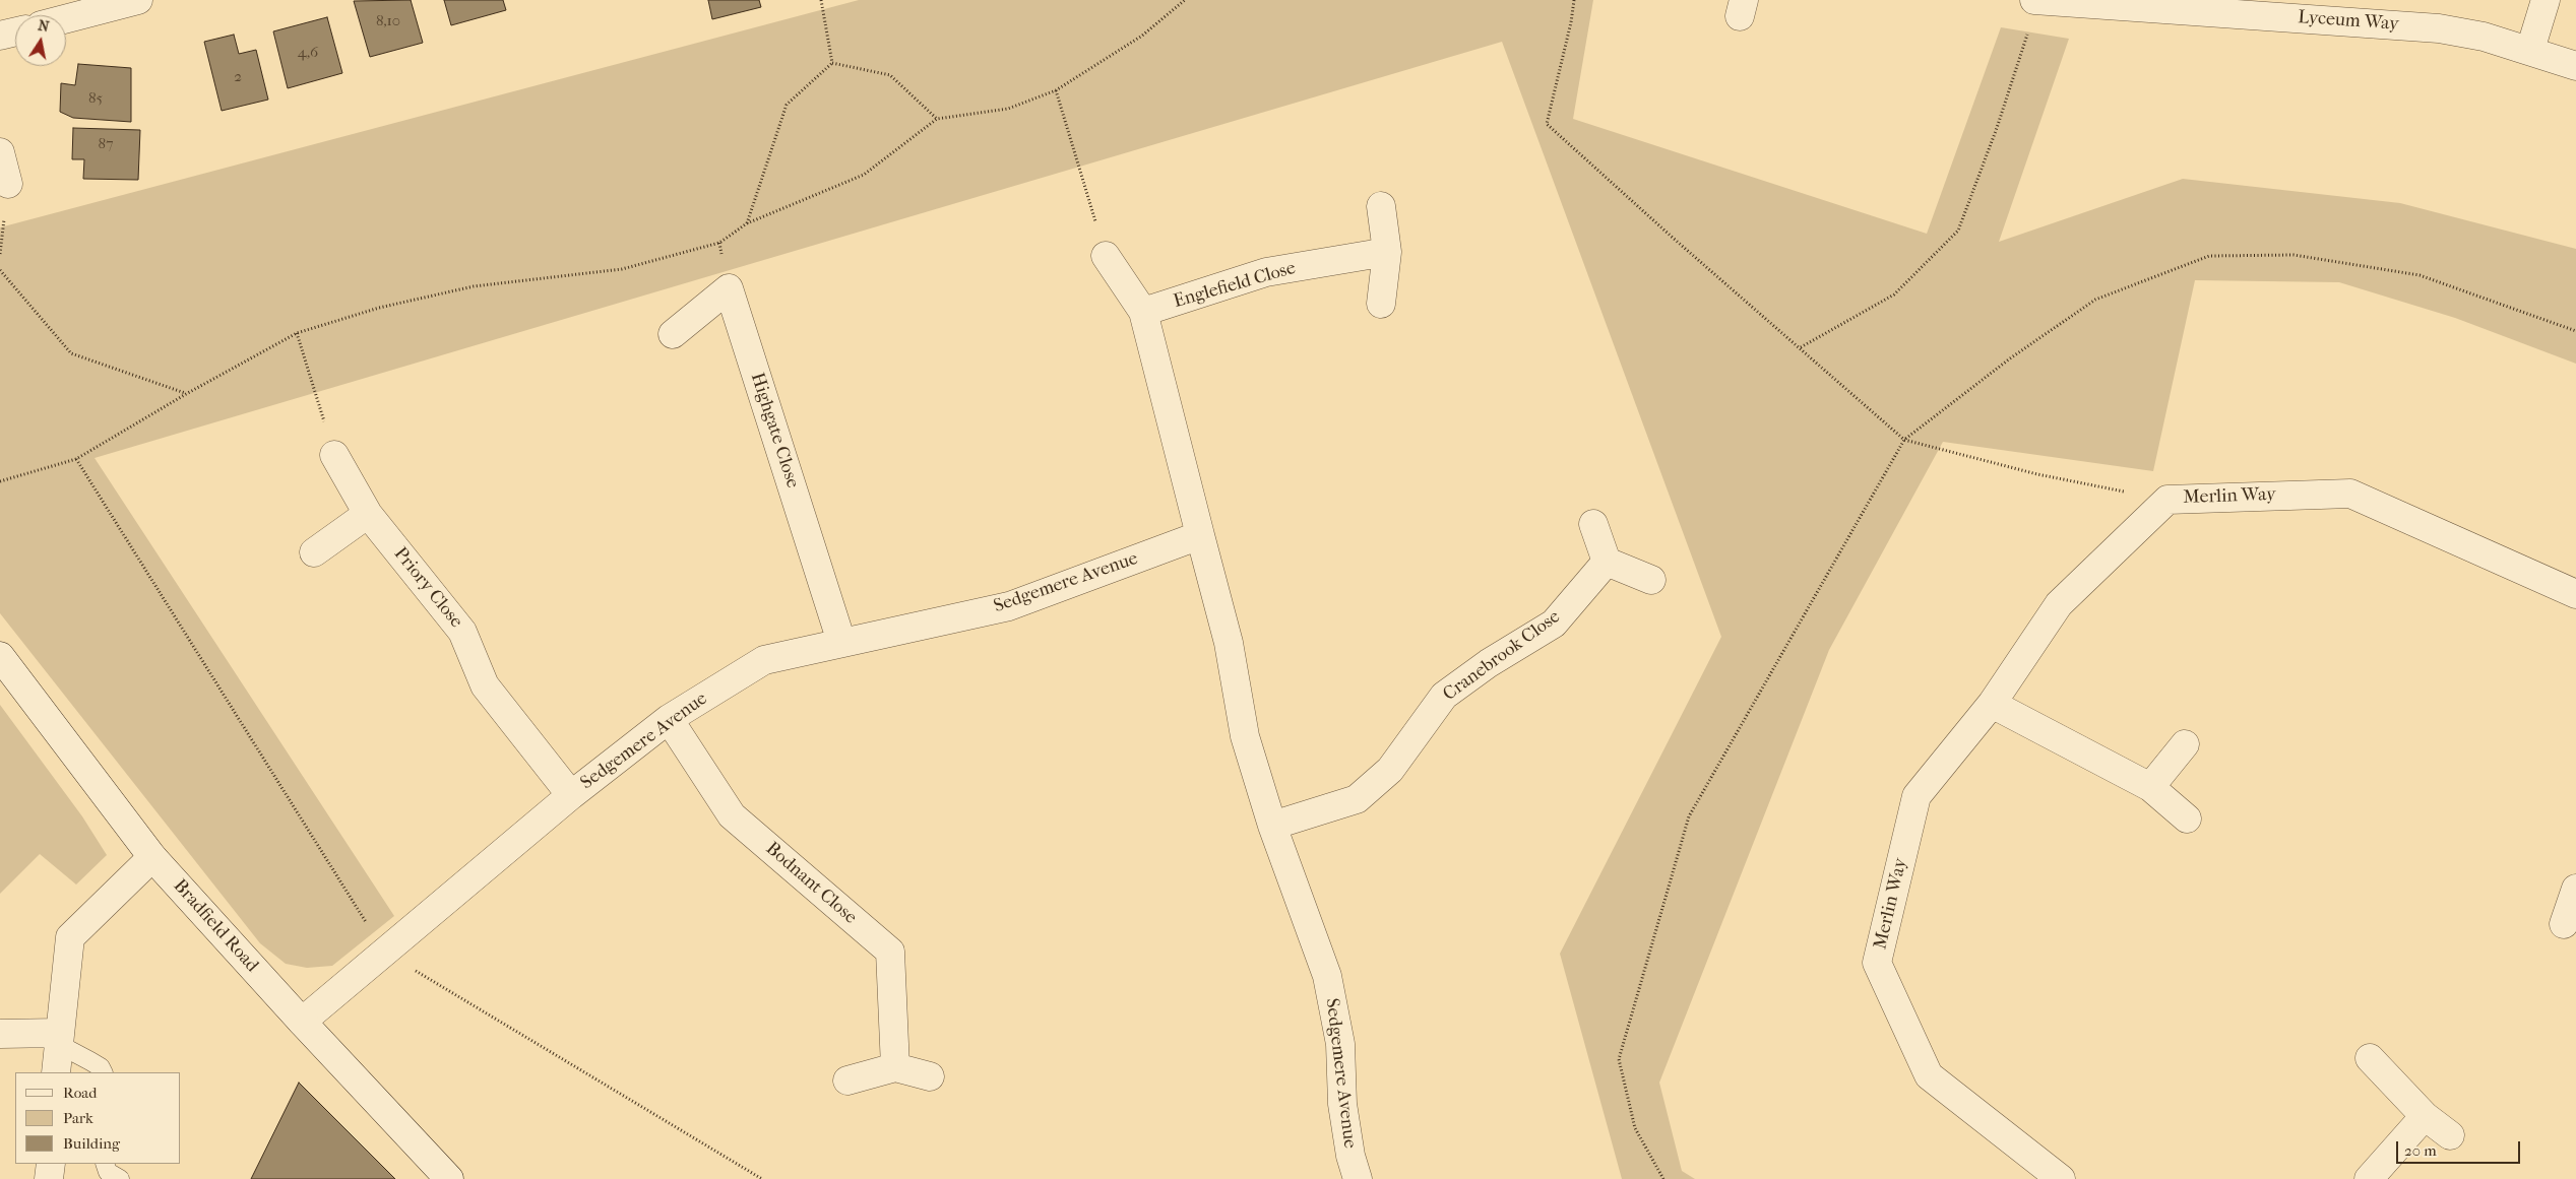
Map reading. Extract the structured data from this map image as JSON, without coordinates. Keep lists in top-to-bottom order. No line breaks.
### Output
{"streets":{"street":["Lyceum Way","Englefield Close","Highgate Close","Merlin Way","Sedgemere Avenue","Priory Close","Cranebrook Close","Bodnant Close","Bradfield Road"]},"crossings":[["Highgate Close","Sedgemere Avenue"],["Sedgemere Avenue","Priory Close"],["Sedgemere Avenue","Cranebrook Close"],["Sedgemere Avenue","Bodnant Close"],["Sedgemere Avenue","Bradfield Road"]],"house_numbers":["8,10","4,6","2","85","87"],"legend":["Road","Park","Building"],"scale_bar":"20 m","north":"top"}
